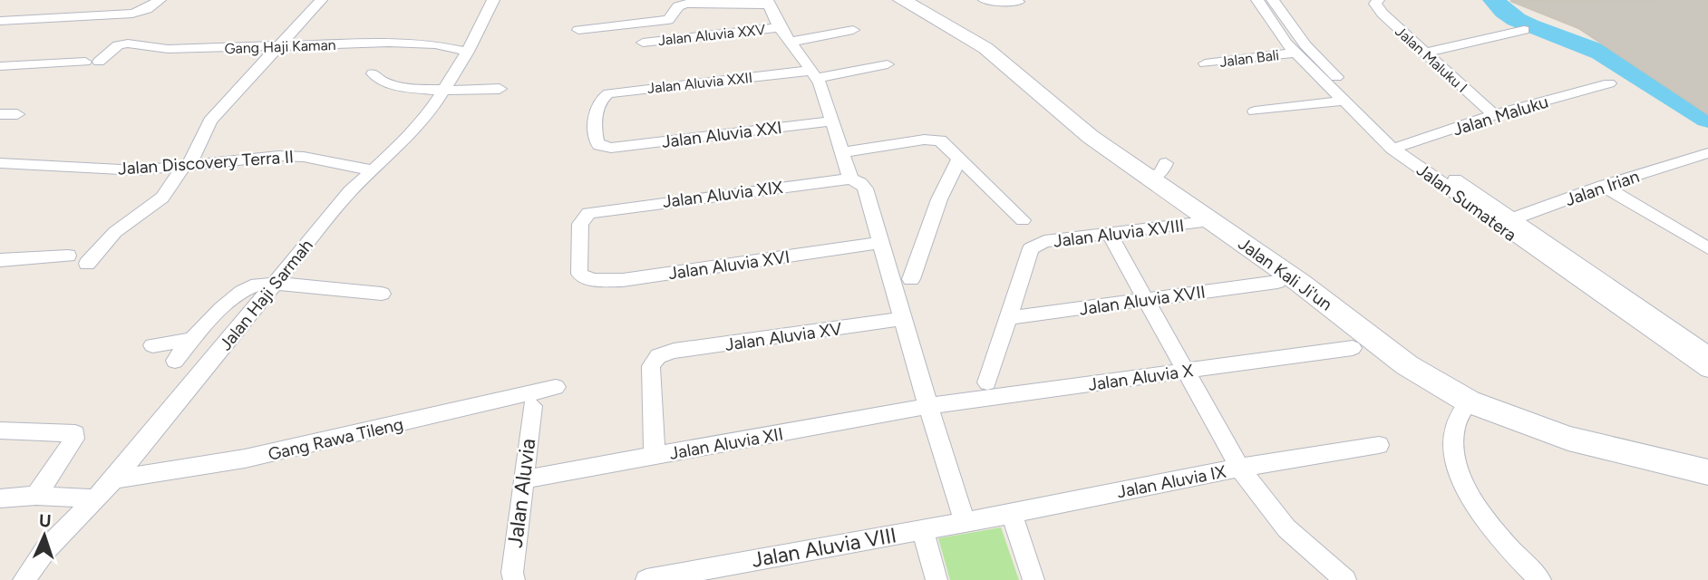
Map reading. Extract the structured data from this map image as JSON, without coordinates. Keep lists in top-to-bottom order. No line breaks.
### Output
{"streets":{"street":["Jalan Aluvia XXV","Gang Haji Kaman","Jalan Bali","Jalan Maluku I","Jalan Aluvia XXII","Jalan Maluku","Jalan Aluvia XXI","Jalan Discovery Terra II","Jalan Irian","Jalan Aluvia XIX","Jalan Sumatera","Jalan Aluvia XVIII","Jalan Aluvia XVI","Jalan Kali Ji'un","Jalan Haji Sarmah","Jalan Aluvia XVII","Jalan Aluvia XV","Jalan Aluvia X","Gang Rawa Tileng","Jalan Aluvia XII","Jalan Aluvia IX","Jalan Aluvia","Jalan Aluvia VIII"]},"crossings":[["Gang Haji Kaman","Jalan Haji Sarmah"],["Jalan Bali","Jalan Sumatera"],["Jalan Maluku I","Jalan Maluku"],["Jalan Maluku","Jalan Sumatera"],["Jalan Discovery Terra II","Jalan Haji Sarmah"],["Jalan Irian","Jalan Sumatera"],["Jalan Aluvia XIX","Jalan Aluvia XVI"],["Jalan Aluvia XVIII","Jalan Aluvia XVII"],["Jalan Haji Sarmah","Gang Rawa Tileng"],["Jalan Aluvia XV","Jalan Aluvia XII"],["Jalan Aluvia X","Jalan Aluvia XII"],["Jalan Aluvia XII","Jalan Aluvia"],["Jalan Aluvia IX","Jalan Aluvia VIII"]],"north":"top"}
